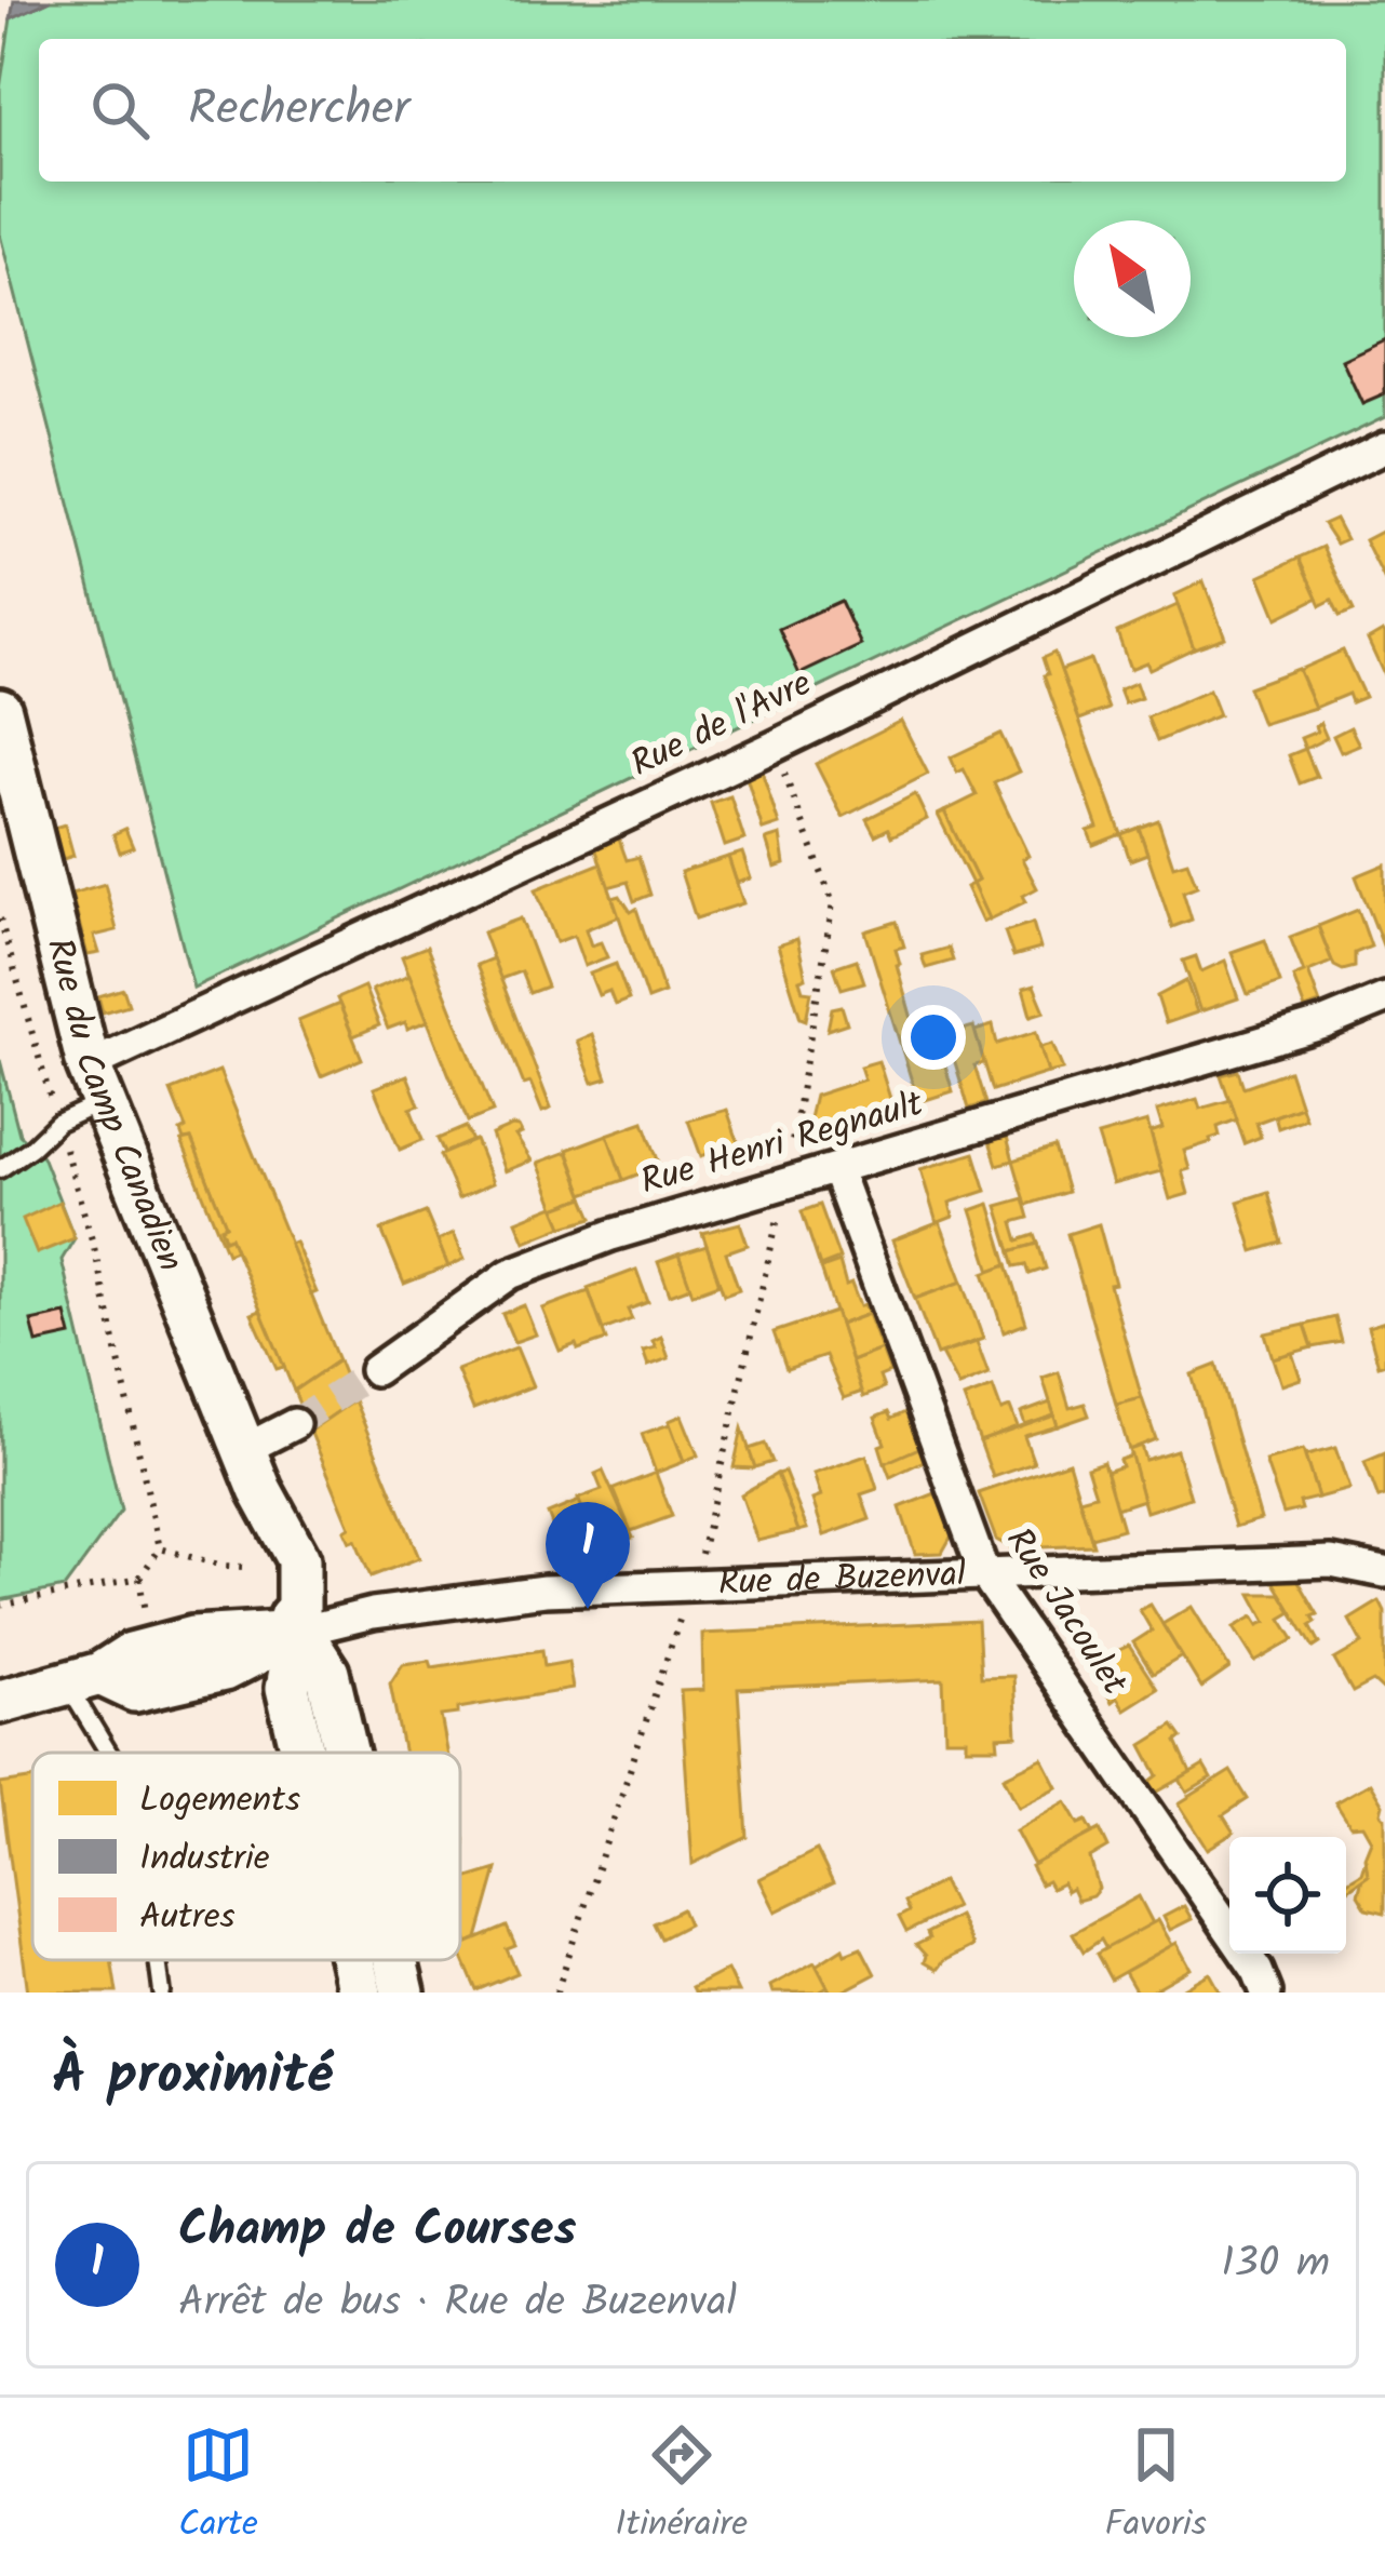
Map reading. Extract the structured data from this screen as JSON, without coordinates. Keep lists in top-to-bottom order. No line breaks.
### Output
{"streets":{"main road":["Rue du Camp Canadien","Rue de Buzenval"],"street":["Rue de l'Avre","Rue Henri Regnault","Rue Jacoulet"]},"crossings":[["Rue de l'Avre","Rue du Camp Canadien"],["Rue du Camp Canadien","Rue de Buzenval"],["Rue Henri Regnault","Rue Jacoulet"],["Rue de Buzenval","Rue Jacoulet"]],"legend":["Logements","Industrie","Autres"],"north":"top left","page":{"search":"Rechercher","pins":"1","heading":"À proximité","list":[{"mark":"1","name":"Champ de Courses","note":"Arrêt de bus · Rue de Buzenval","value":"130 m"}],"nav":["Carte","Itinéraire","Favoris"]}}
